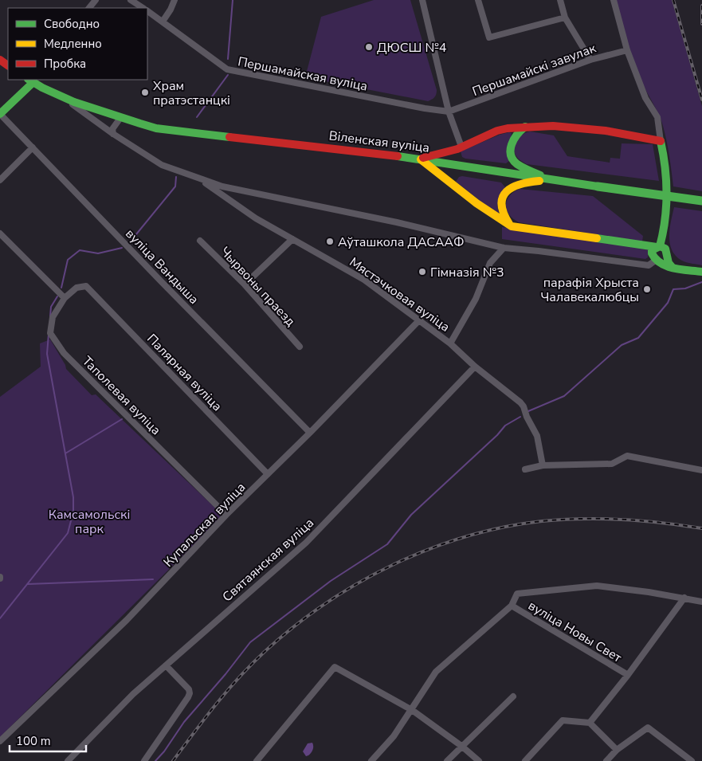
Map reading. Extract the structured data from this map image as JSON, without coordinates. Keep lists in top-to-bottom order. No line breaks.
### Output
{"streets":{"main road":["Віленская вуліца"],"street":["Першамайскі завулак","Першамайская вуліца","вуліца Вандыша","Чырвоны праезд","Мястэчковая вуліца","Палярная вуліца","Таполевая вуліца","Купальская вуліца","Святаянская вуліца","вуліца Новы Свет"]},"crossings":[["Першамайскі завулак","Першамайская вуліца"],["Віленская вуліца","Мястэчковая вуліца"],["вуліца Вандыша","Купальская вуліца"],["Мястэчковая вуліца","Купальская вуліца"],["Мястэчковая вуліца","Святаянская вуліца"],["Палярная вуліца","Таполевая вуліца"],["Палярная вуліца","Купальская вуліца"],["Таполевая вуліца","Купальская вуліца"]],"parks":["Камсамольскі парк"],"places":["ДЮСШ №4","Храм пратэстанцкі","Аўташкола ДАСААФ","Гімназія №3","парафія Хрыста Чалавекалюбцы"],"legend":["Свободно","Медленно","Пробка"],"scale_bar":"100 m"}
